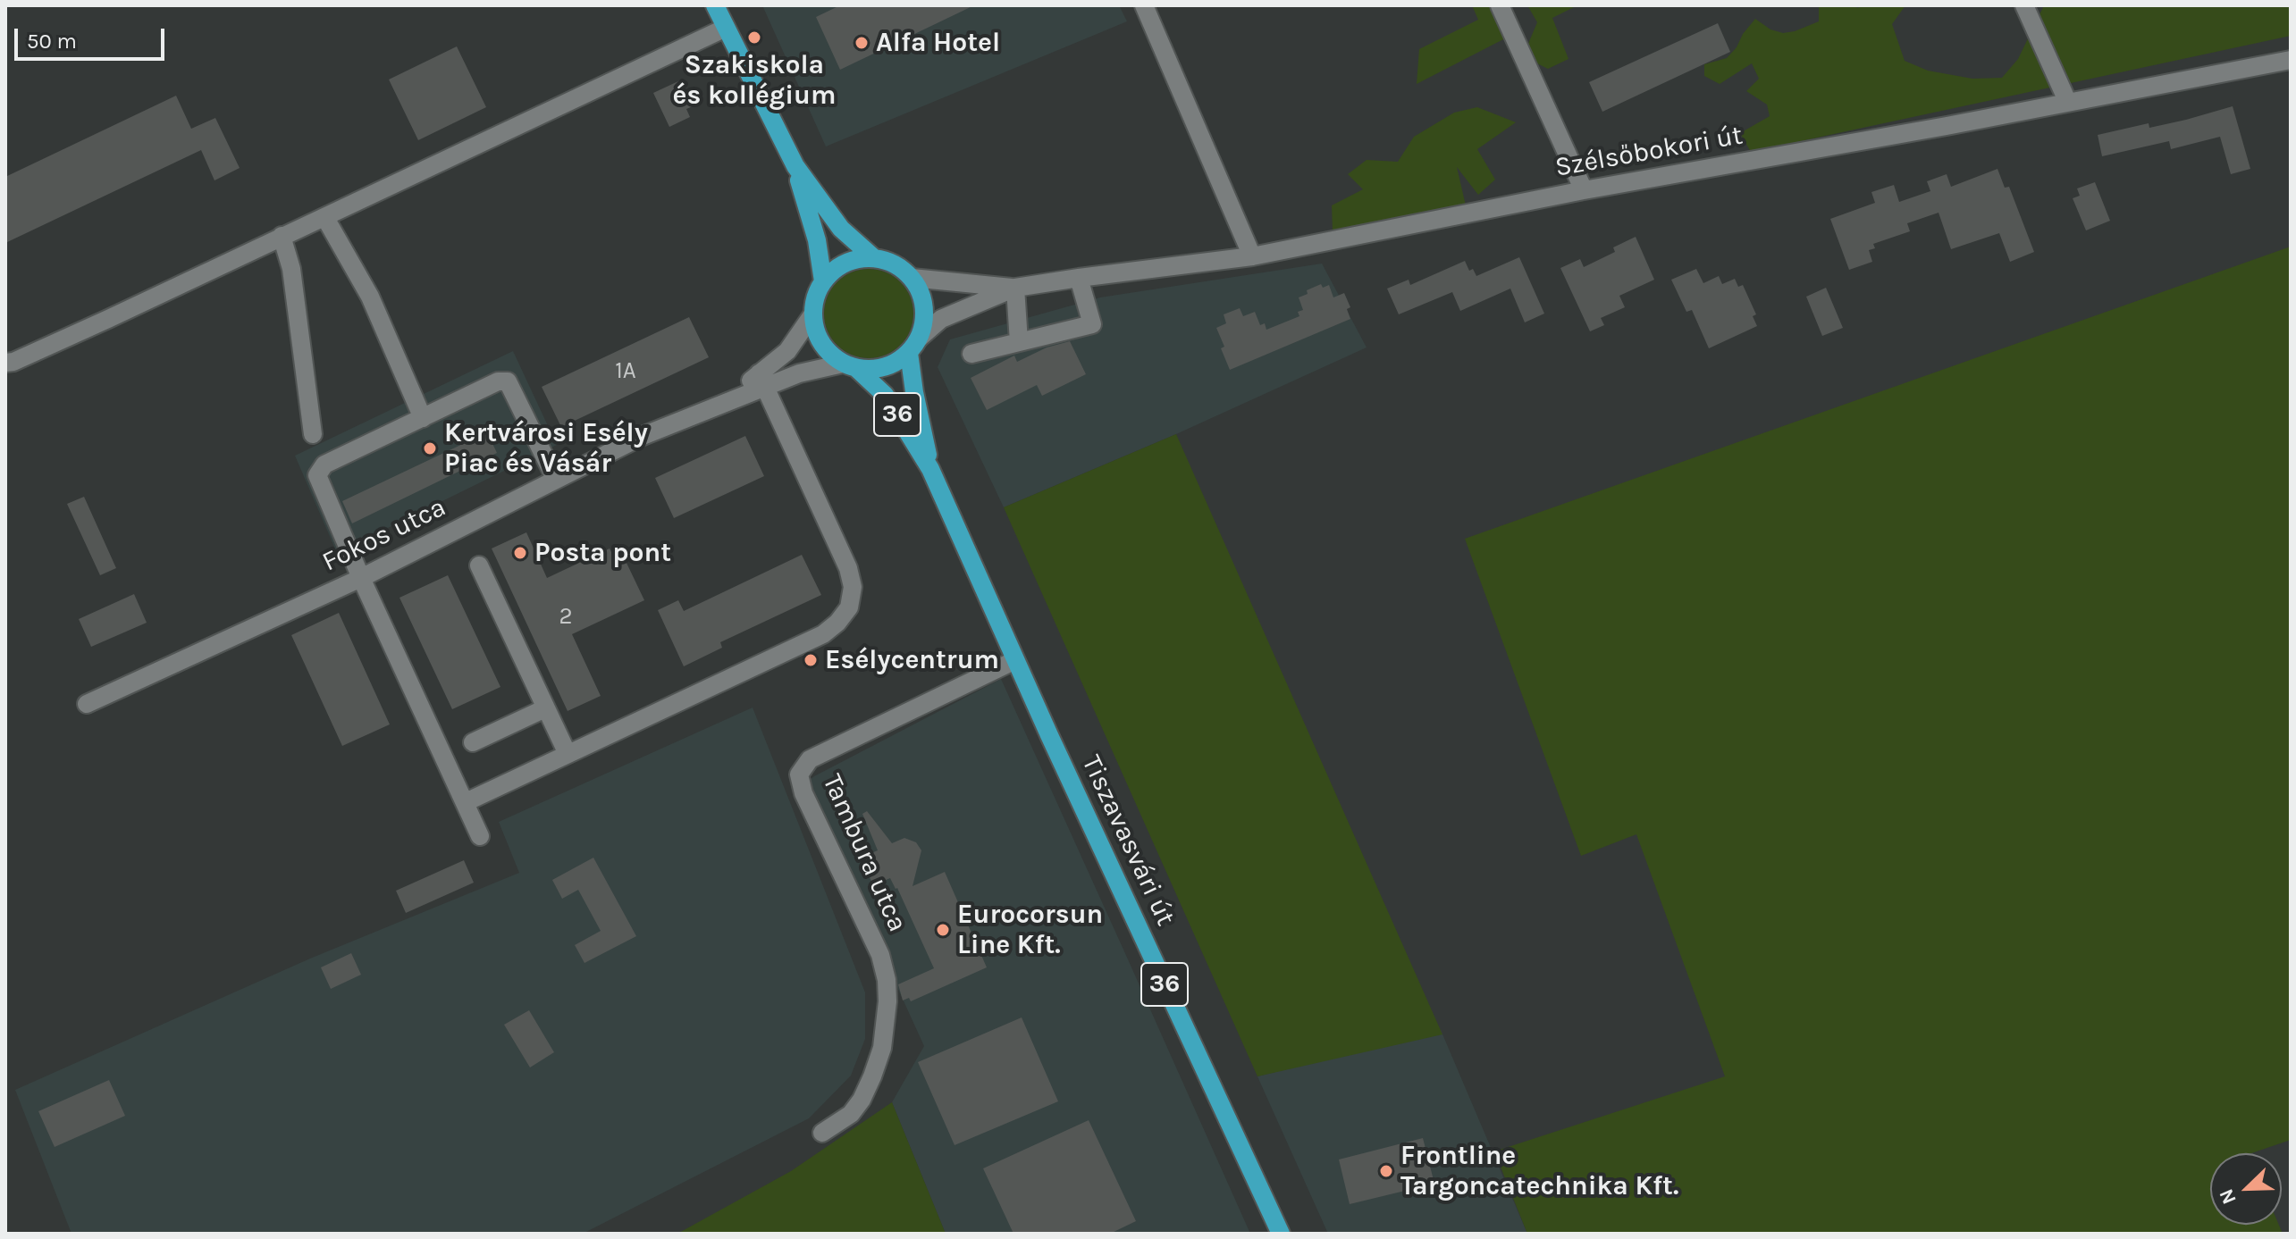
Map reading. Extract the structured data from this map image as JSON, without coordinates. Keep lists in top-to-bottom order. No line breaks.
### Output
{"streets":{"main road":["36","Tiszavasvári út"],"street":["Szélsőbokori út","Fokos utca","Tambura utca"]},"crossings":[["36","Fokos utca"],["36","Tiszavasvári út"],["Tiszavasvári út","Tambura utca"]],"places":["Szakiskola és kollégium","Alfa Hotel","Kertvárosi Esély Piac és Vásár","Posta pont","Esélycentrum","Eurocorsun Line Kft.","Frontline Targoncatechnika Kft."],"house_numbers":["1A","2"],"scale_bar":"50 m","north":"bottom left"}
